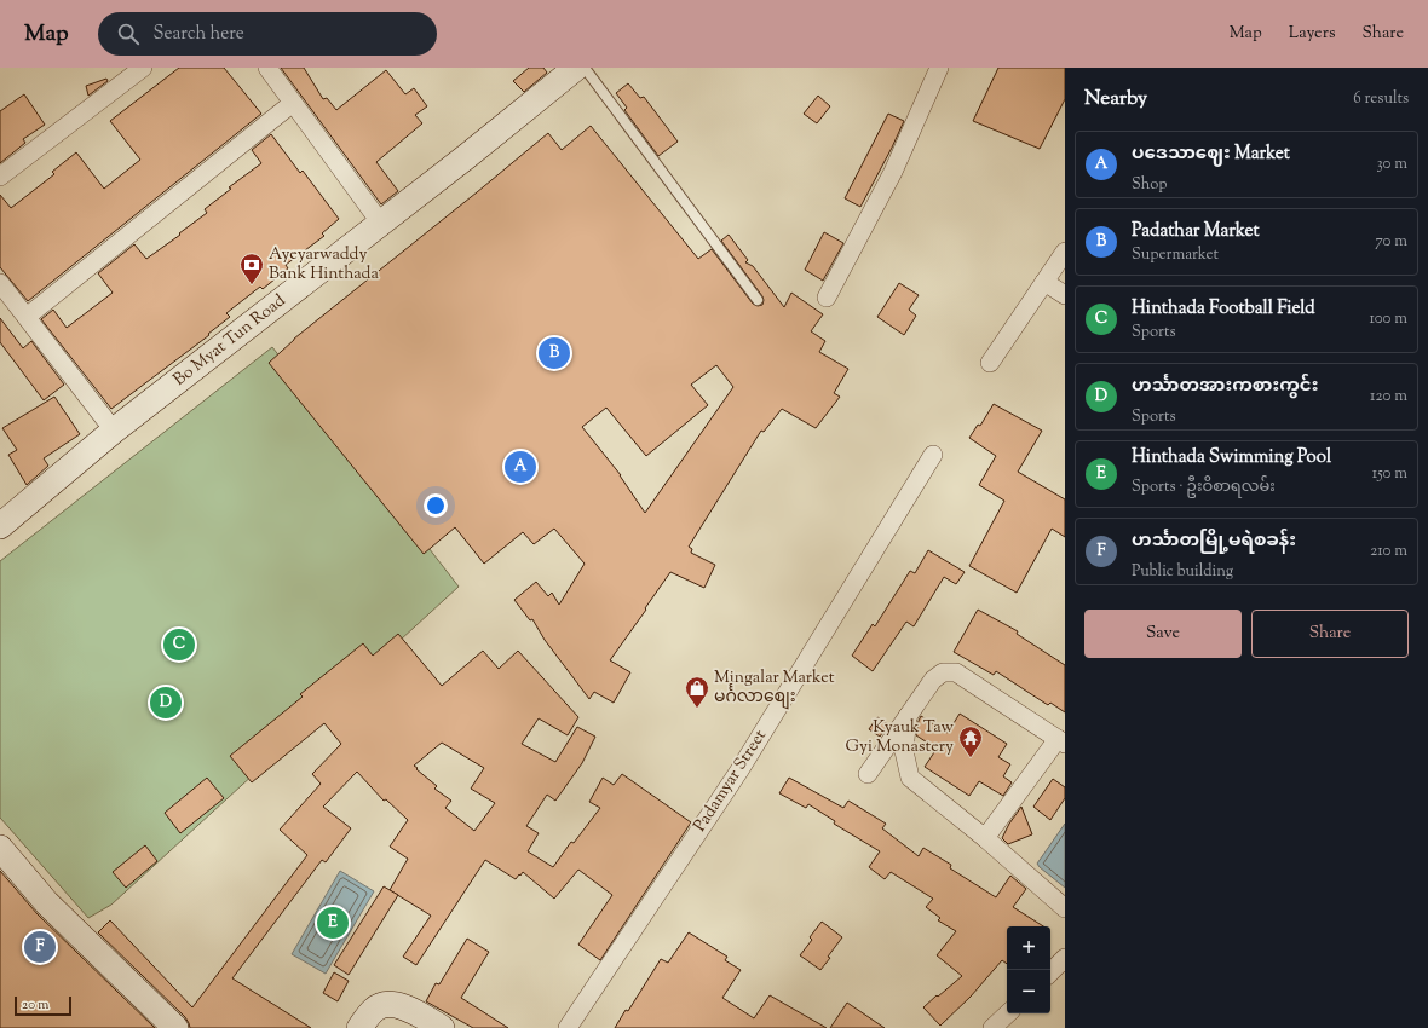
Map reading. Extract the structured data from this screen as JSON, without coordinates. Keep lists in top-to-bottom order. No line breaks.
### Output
{"streets":{"street":["Bo Myat Tun Road","Padamyar Street"]},"places":{"bank":["Ayeyarwaddy Bank Hinthada"],"shop":["Mingalar Market မင်္ဂလာစျေး"],"temple":["Kyauk Taw Gyi Monastery"]},"scale_bar":"20 m","page":{"header":"Map","search":"Search here","nav":["Map","Layers","Share"],"heading":["Nearby","6 results"],"list":[{"mark":"A","name":"ပဒေသာဈေး Market","note":"Shop","value":"30 m"},{"mark":"B","name":"Padathar Market","note":"Supermarket","value":"70 m"},{"mark":"C","name":"Hinthada Football Field","note":"Sports","value":"100 m"},{"mark":"D","name":"ဟင်္သာတအားကစားကွင်း","note":"Sports","value":"120 m"},{"mark":"E","name":"Hinthada Swimming Pool","note":"Sports · ဦးဝိစာရလမ်း","value":"150 m"},{"mark":"F","name":"ဟင်္သာတမြို့မရဲစခန်း","note":"Public building","value":"210 m"}],"pins":["B","A","C","D","E","F"],"buttons":["Save","Share"],"map_buttons":["+","−"],"scale":"20 m"}}
